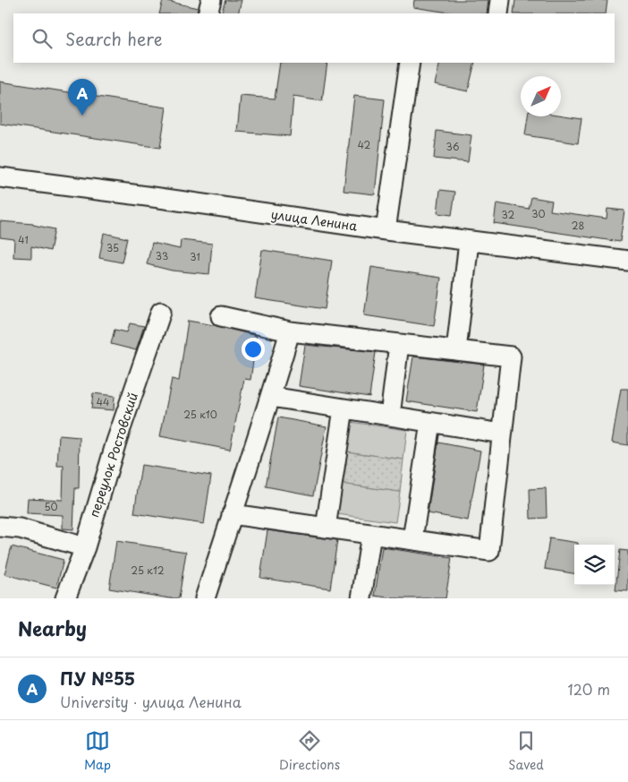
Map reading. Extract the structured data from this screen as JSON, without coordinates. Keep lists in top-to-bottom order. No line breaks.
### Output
{"streets":{"street":["улица Ленина","переулок Ростовский"]},"house_numbers":["42","36","30","32","28","41","35","33","31","44","25 к10","50","25 к12"],"north":"top right","page":{"search":"Search here","pins":"A","heading":"Nearby","list":[{"mark":"A","name":"ПУ №55","note":"University · улица Ленина","value":"120 m"}],"nav":["Map","Directions","Saved"]}}
